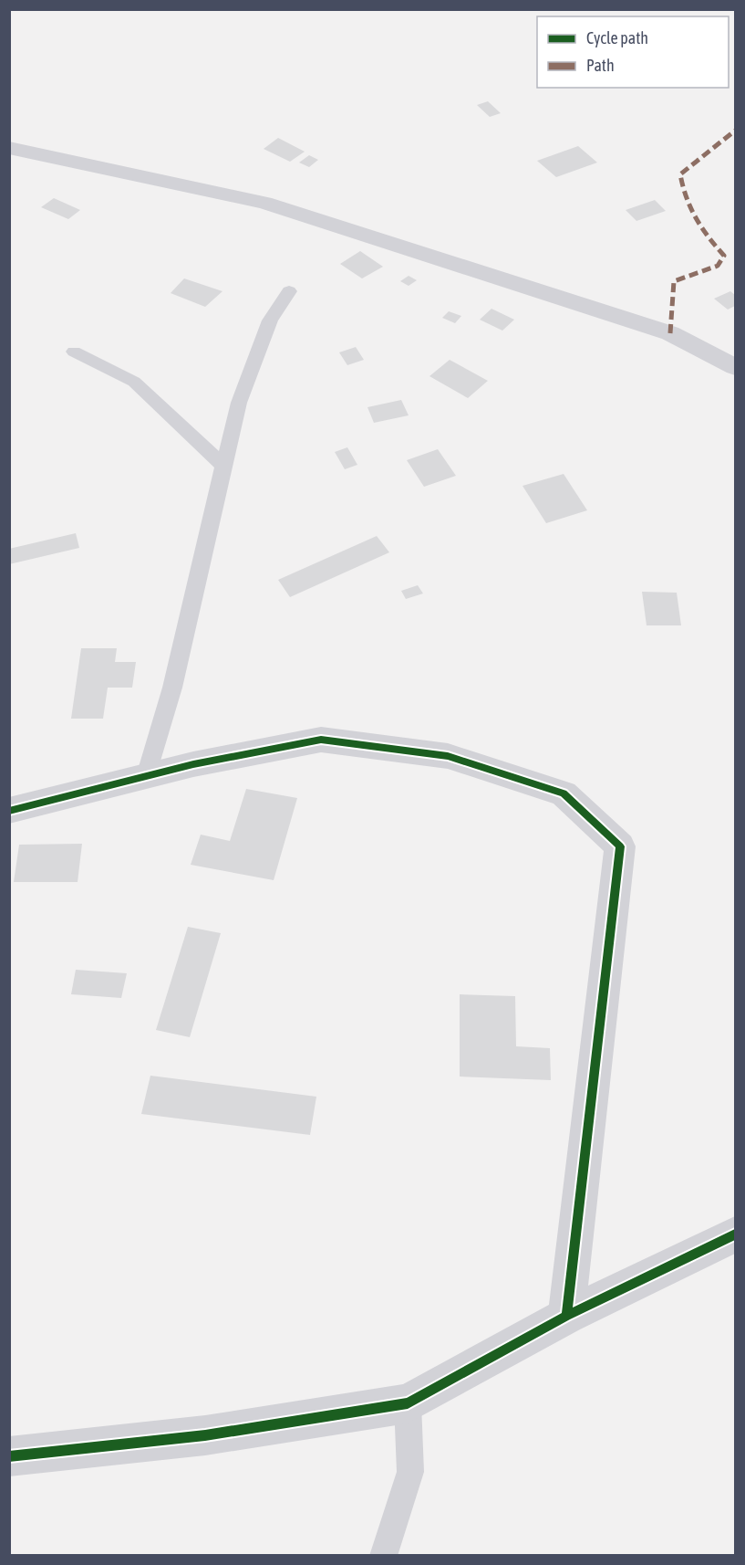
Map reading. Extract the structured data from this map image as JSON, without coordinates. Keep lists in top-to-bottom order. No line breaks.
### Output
{"legend":["Cycle path","Path"]}
